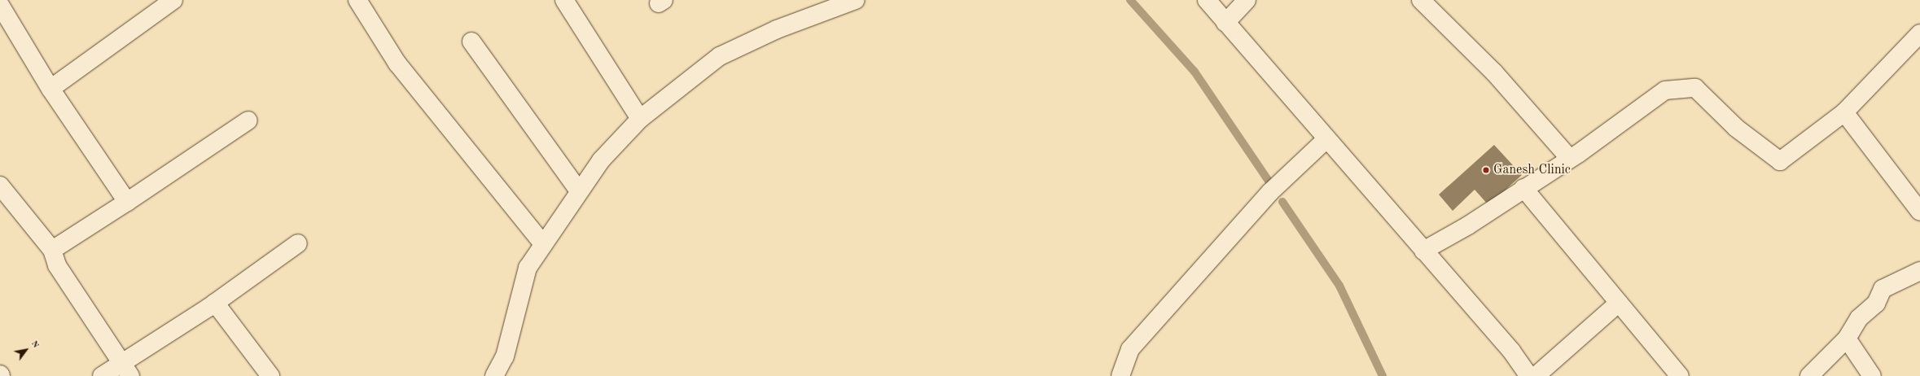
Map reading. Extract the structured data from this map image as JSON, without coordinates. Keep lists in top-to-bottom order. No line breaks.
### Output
{"places":["Ganesh Clinic"],"north":"top right"}
